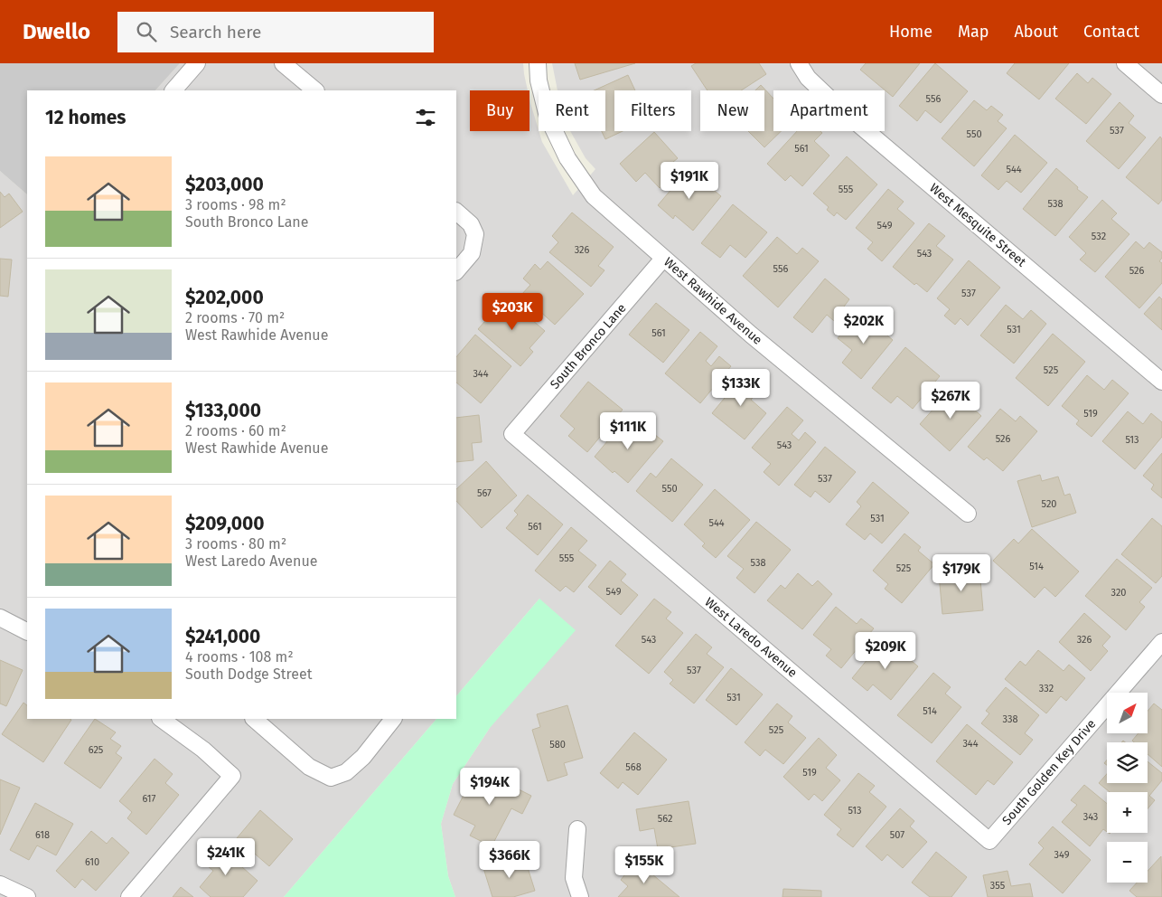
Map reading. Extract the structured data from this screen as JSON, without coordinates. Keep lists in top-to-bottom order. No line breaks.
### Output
{"streets":{"street":["West Mesquite Street","West Rawhide Avenue","South Bronco Lane","West Laredo Avenue","South Golden Key Drive"]},"crossings":[["West Rawhide Avenue","South Bronco Lane"],["South Bronco Lane","West Laredo Avenue"],["West Laredo Avenue","South Golden Key Drive"]],"house_numbers":["556","537","550","561","544","555","538","549","532","326","543","556","526","537","531","561","525","344","519","526","513","543","537","550","567","520","531","544","561","555","538","514","525","549","320","543","326","537","332","531","514","338","525","344","580","625","568","519","617","513","343","562","618","507","349","610","355"],"north":"top right","page":{"header":"Dwello","search":"Search here","nav":["Home","Map","About","Contact"],"chip":["Buy","Rent","Filters","New","Apartment"],"heading":"12 homes","list":[{"name":"$203,000","note":"3 rooms · 98 m² · South Bronco Lane"},{"name":"$202,000","note":"2 rooms · 70 m² · West Rawhide Avenue"},{"name":"$133,000","note":"2 rooms · 60 m² · West Rawhide Avenue"},{"name":"$209,000","note":"3 rooms · 80 m² · West Laredo Avenue"},{"name":"$241,000","note":"4 rooms · 108 m² · South Dodge Street"}],"price":["$191K","$203K","$202K","$133K","$267K","$111K","$179K","$209K","$194K","$241K","$366K","$155K"],"map_buttons":["+","−"]}}
